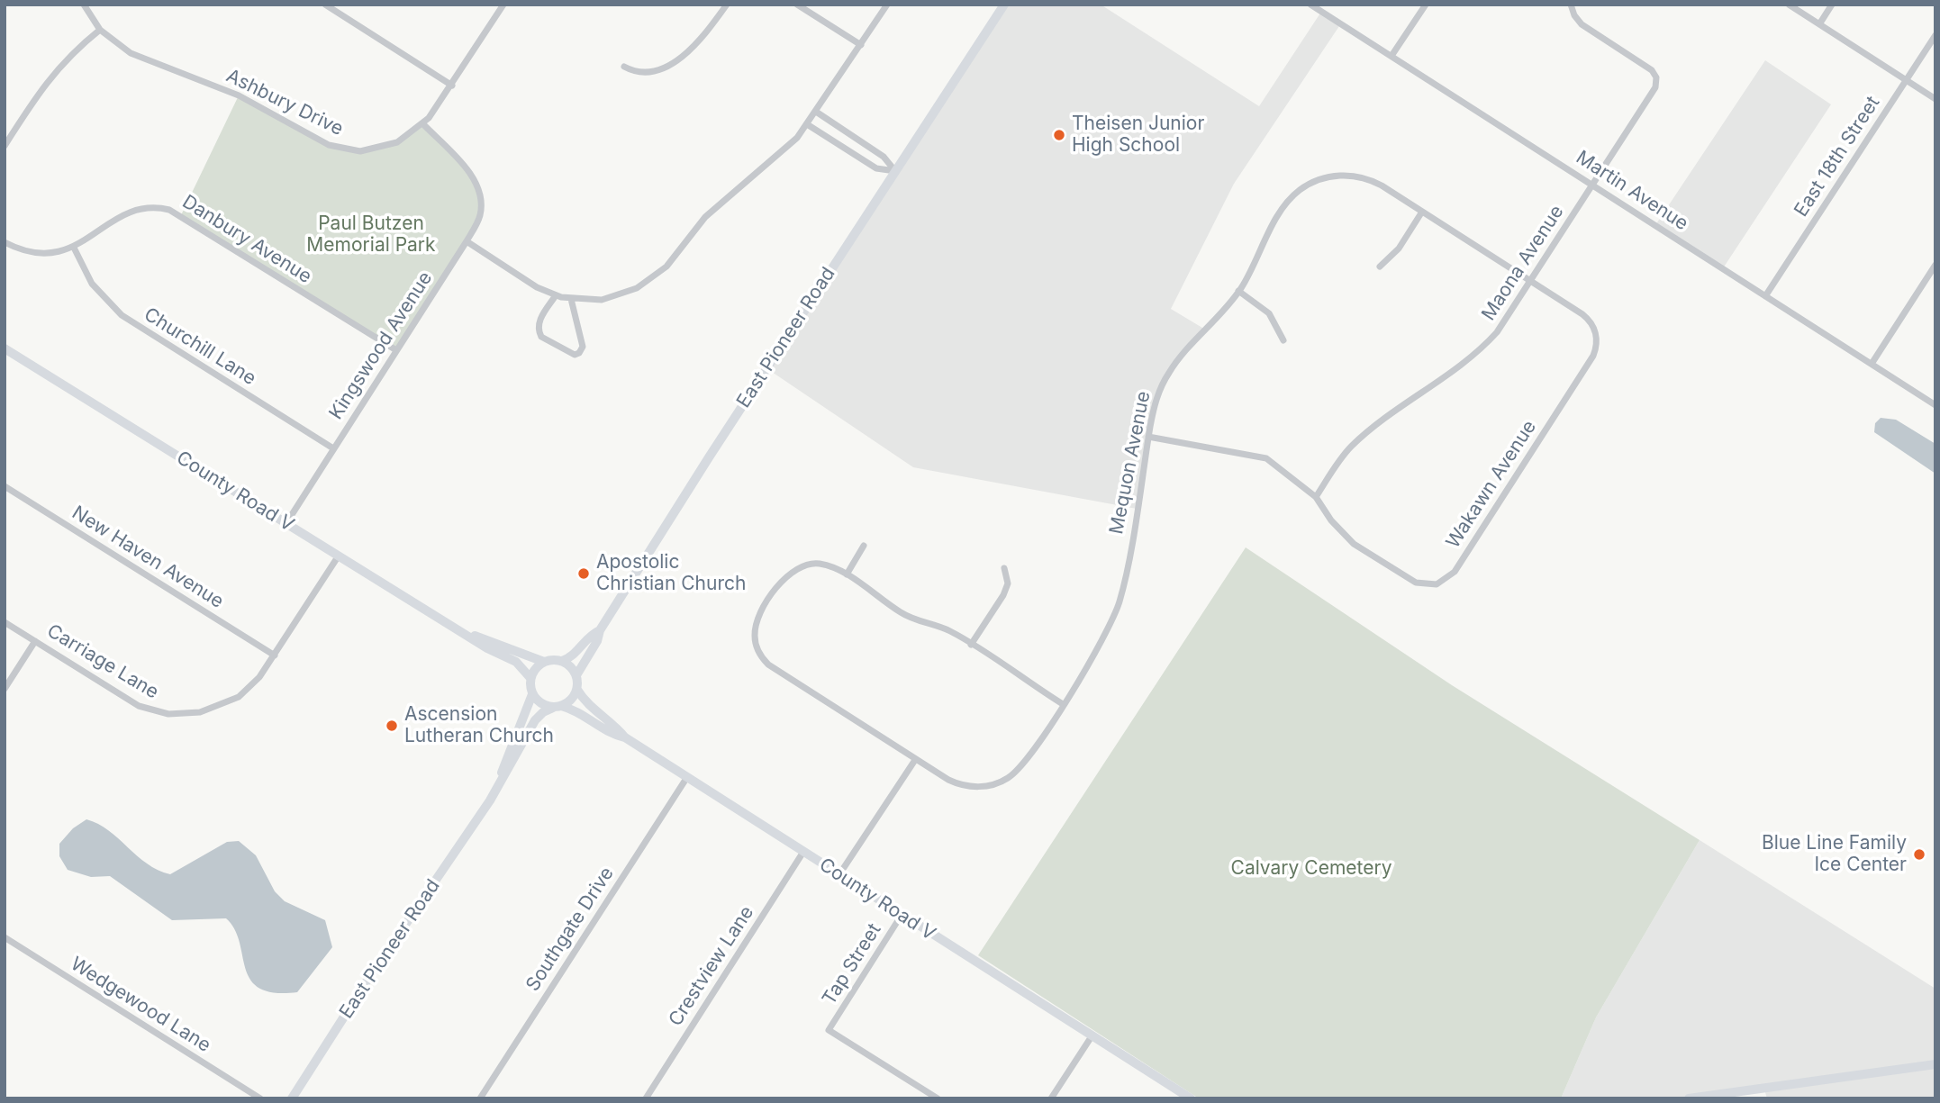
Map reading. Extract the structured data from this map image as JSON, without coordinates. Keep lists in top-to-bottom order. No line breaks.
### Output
{"streets":{"main road":["East Pioneer Road","County Road V"],"street":["Ashbury Drive","East 18th Street","Martin Avenue","Danbury Avenue","Maona Avenue","Kingswood Avenue","Churchill Lane","Mequon Avenue","Wakawn Avenue","New Haven Avenue","Carriage Lane","Southgate Drive","Tap Street","Crestview Lane","Wedgewood Lane"]},"crossings":[["Ashbury Drive","Kingswood Avenue"],["East 18th Street","Martin Avenue"],["Martin Avenue","Maona Avenue"],["Danbury Avenue","Kingswood Avenue"],["Danbury Avenue","Churchill Lane"],["Maona Avenue","Mequon Avenue"],["Maona Avenue","Wakawn Avenue"],["East Pioneer Road","County Road V"],["Kingswood Avenue","Churchill Lane"],["Kingswood Avenue","County Road V"],["Mequon Avenue","Wakawn Avenue"],["County Road V","Carriage Lane"],["County Road V","Southgate Drive"],["County Road V","Tap Street"],["County Road V","Crestview Lane"],["New Haven Avenue","Carriage Lane"]],"parks":["Paul Butzen Memorial Park","Calvary Cemetery"],"places":["Theisen Junior High School","Apostolic Christian Church","Ascension Lutheran Church","Blue Line Family Ice Center"]}
